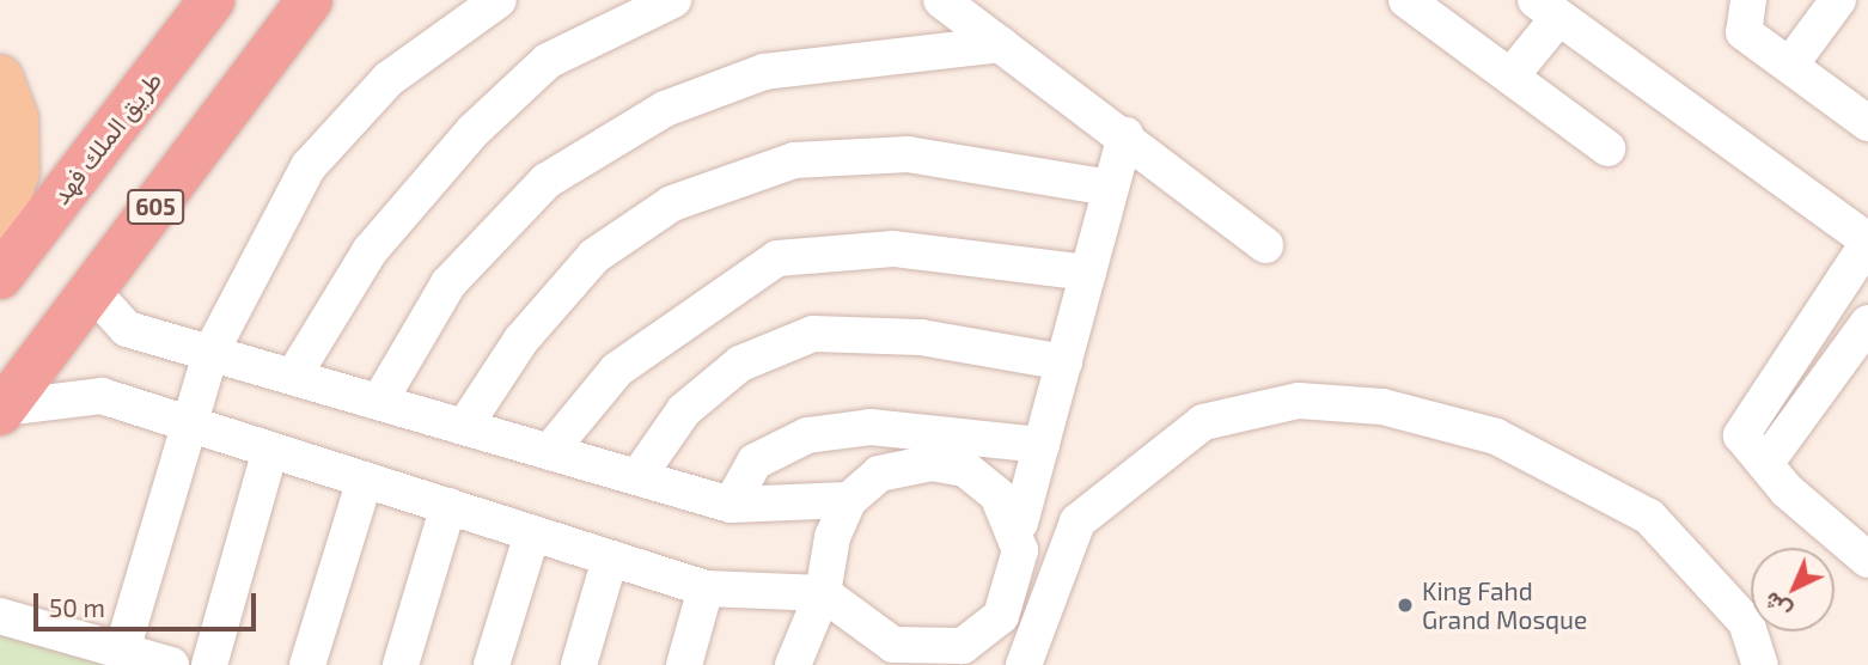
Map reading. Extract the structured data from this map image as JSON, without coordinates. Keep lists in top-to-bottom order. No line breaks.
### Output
{"streets":{"highway":["طريق الملك فهد","605"]},"places":["King Fahd Grand Mosque"],"scale_bar":"50 m","north":"bottom left"}
